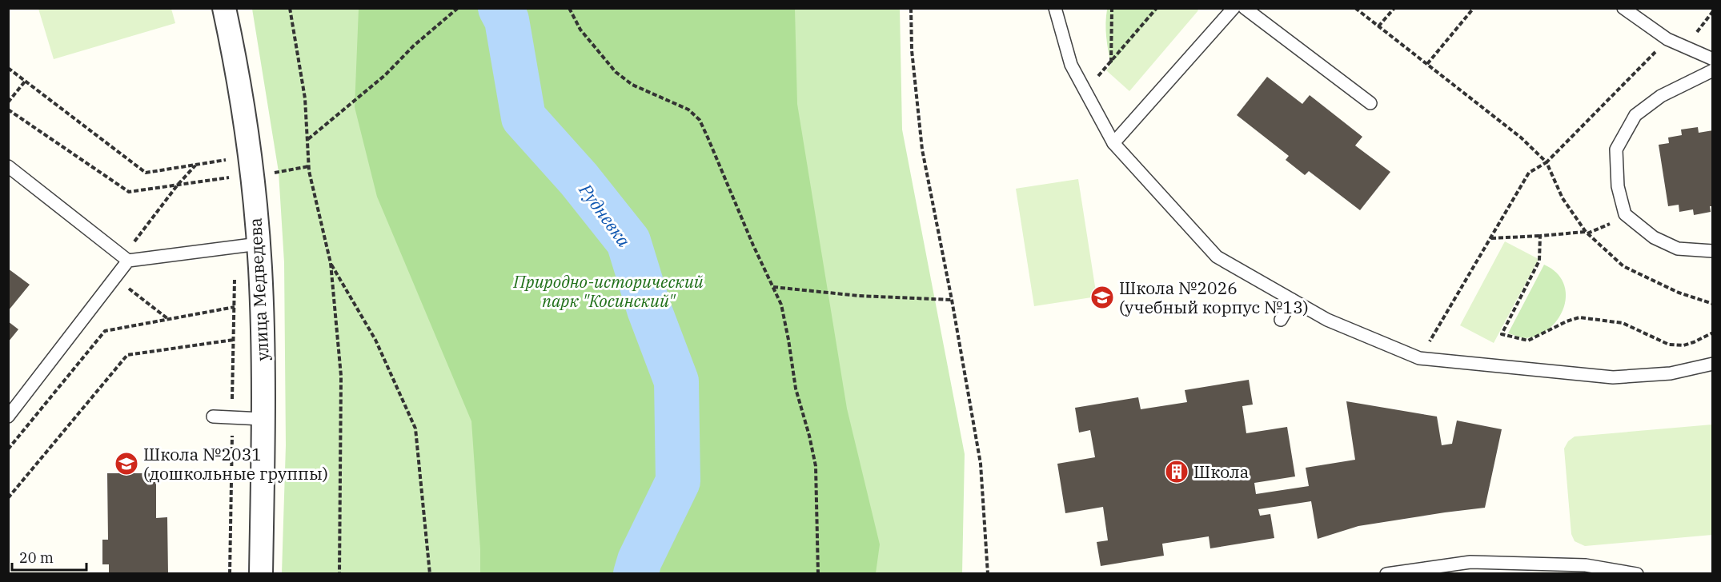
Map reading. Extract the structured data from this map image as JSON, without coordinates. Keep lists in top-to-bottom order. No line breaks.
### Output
{"streets":{"street":["улица Медведева"]},"water":["Рудневка"],"parks":["Природно-исторический парк \"Косинский\""],"places":{"school or university":["Школа №2026 (учебный корпус №13)","Школа №2031 (дошкольные группы)"],"building":["Школа"]},"scale_bar":"20 m"}
